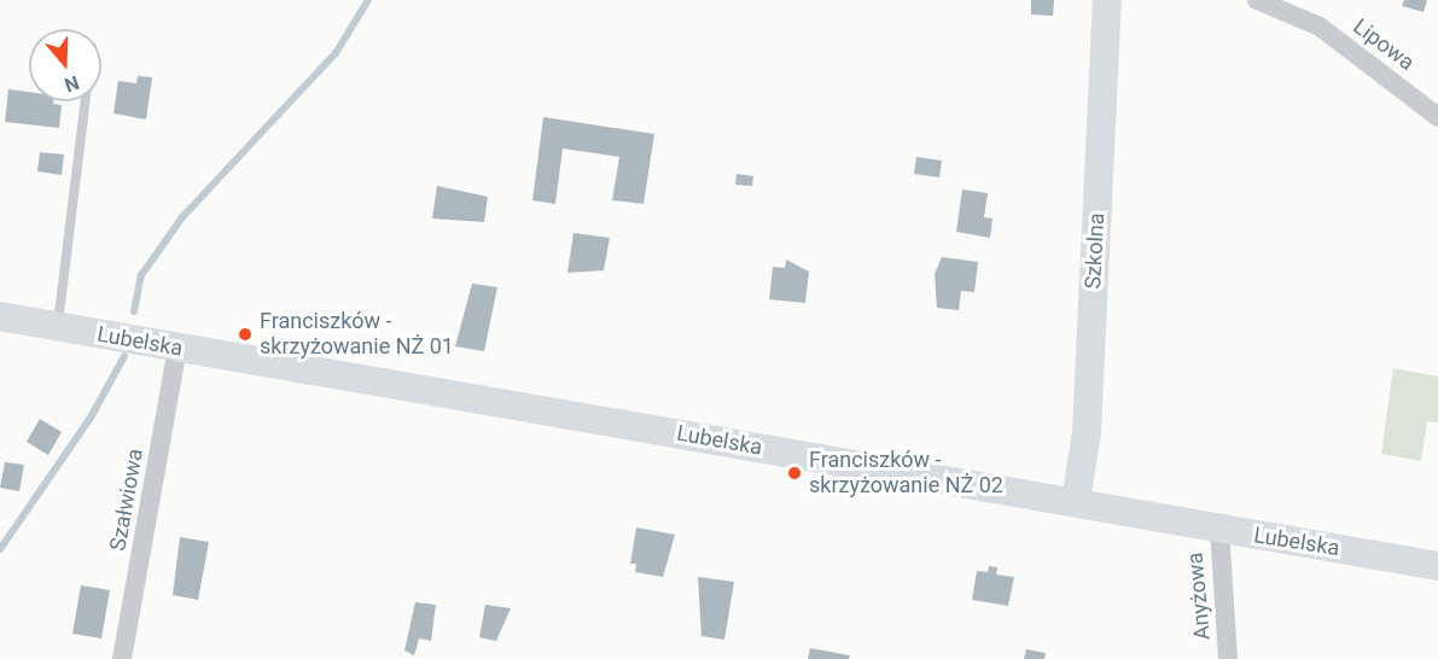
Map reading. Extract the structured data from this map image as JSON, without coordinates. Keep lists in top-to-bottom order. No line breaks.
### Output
{"streets":{"main road":["Szkolna","Lubelska"],"street":["Lipowa","Szałwiowa","Anyżowa"]},"crossings":[["Szkolna","Lubelska"],["Lubelska","Szałwiowa"],["Lubelska","Anyżowa"]],"places":["Franciszków - skrzyżowanie NŻ 01","Franciszków - skrzyżowanie NŻ 02"],"north":"bottom"}
